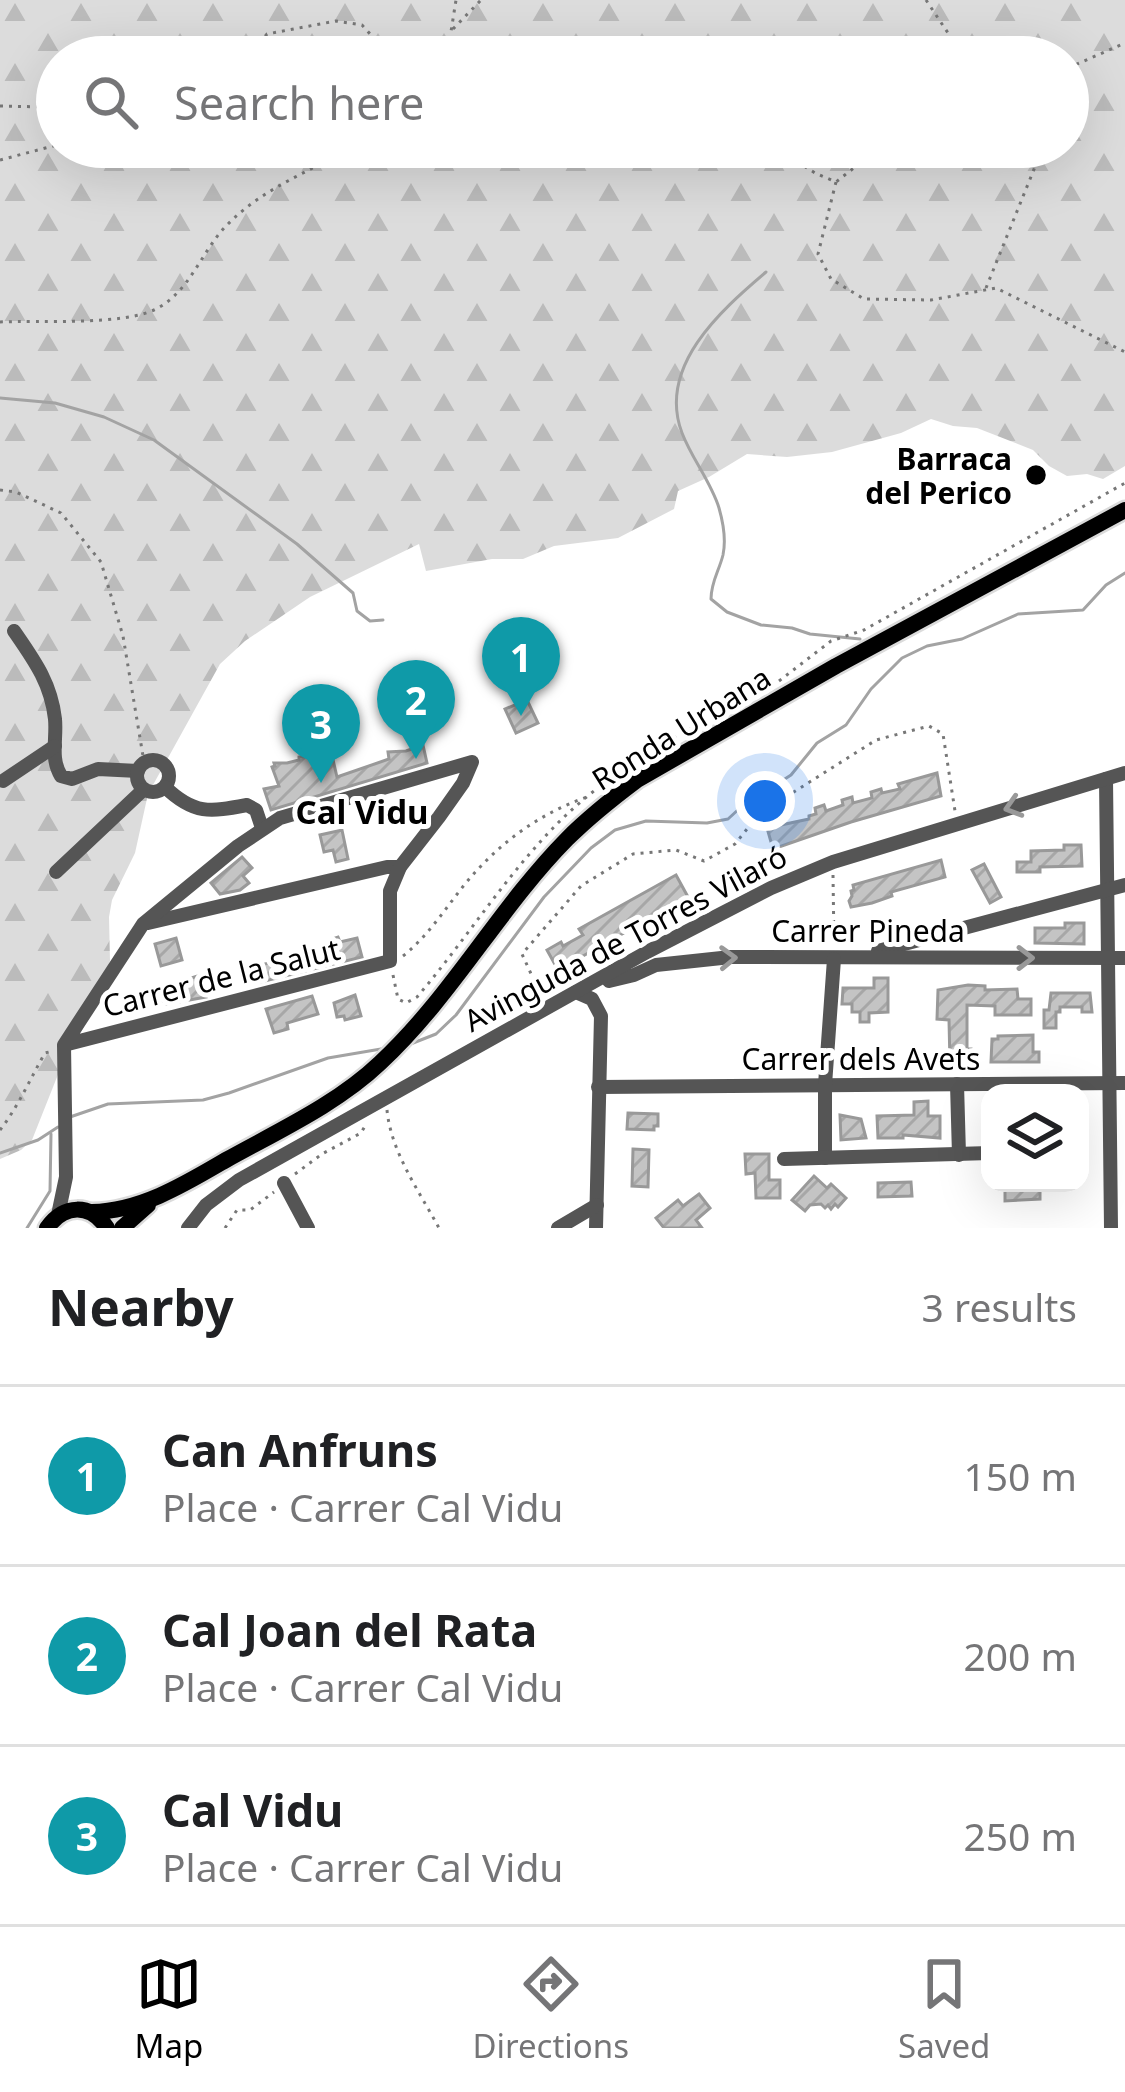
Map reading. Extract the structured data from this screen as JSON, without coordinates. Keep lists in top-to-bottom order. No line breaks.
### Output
{"streets":{"main road":["Ronda Urbana"],"street":["Carrer Pineda","Avinguda de Torres Vilaró","Carrer de la Salut","Carrer dels Avets"]},"crossings":[["Carrer Pineda","Avinguda de Torres Vilaró"]],"districts":["Cal Vidu"],"places":["Barraca del Perico"],"page":{"search":"Search here","pins":["1","2","3"],"heading":["Nearby","3 results"],"list":[{"mark":"1","name":"Can Anfruns","note":"Place · Carrer Cal Vidu","value":"150 m"},{"mark":"2","name":"Cal Joan del Rata","note":"Place · Carrer Cal Vidu","value":"200 m"},{"mark":"3","name":"Cal Vidu","note":"Place · Carrer Cal Vidu","value":"250 m"}],"nav":["Map","Directions","Saved"]}}
